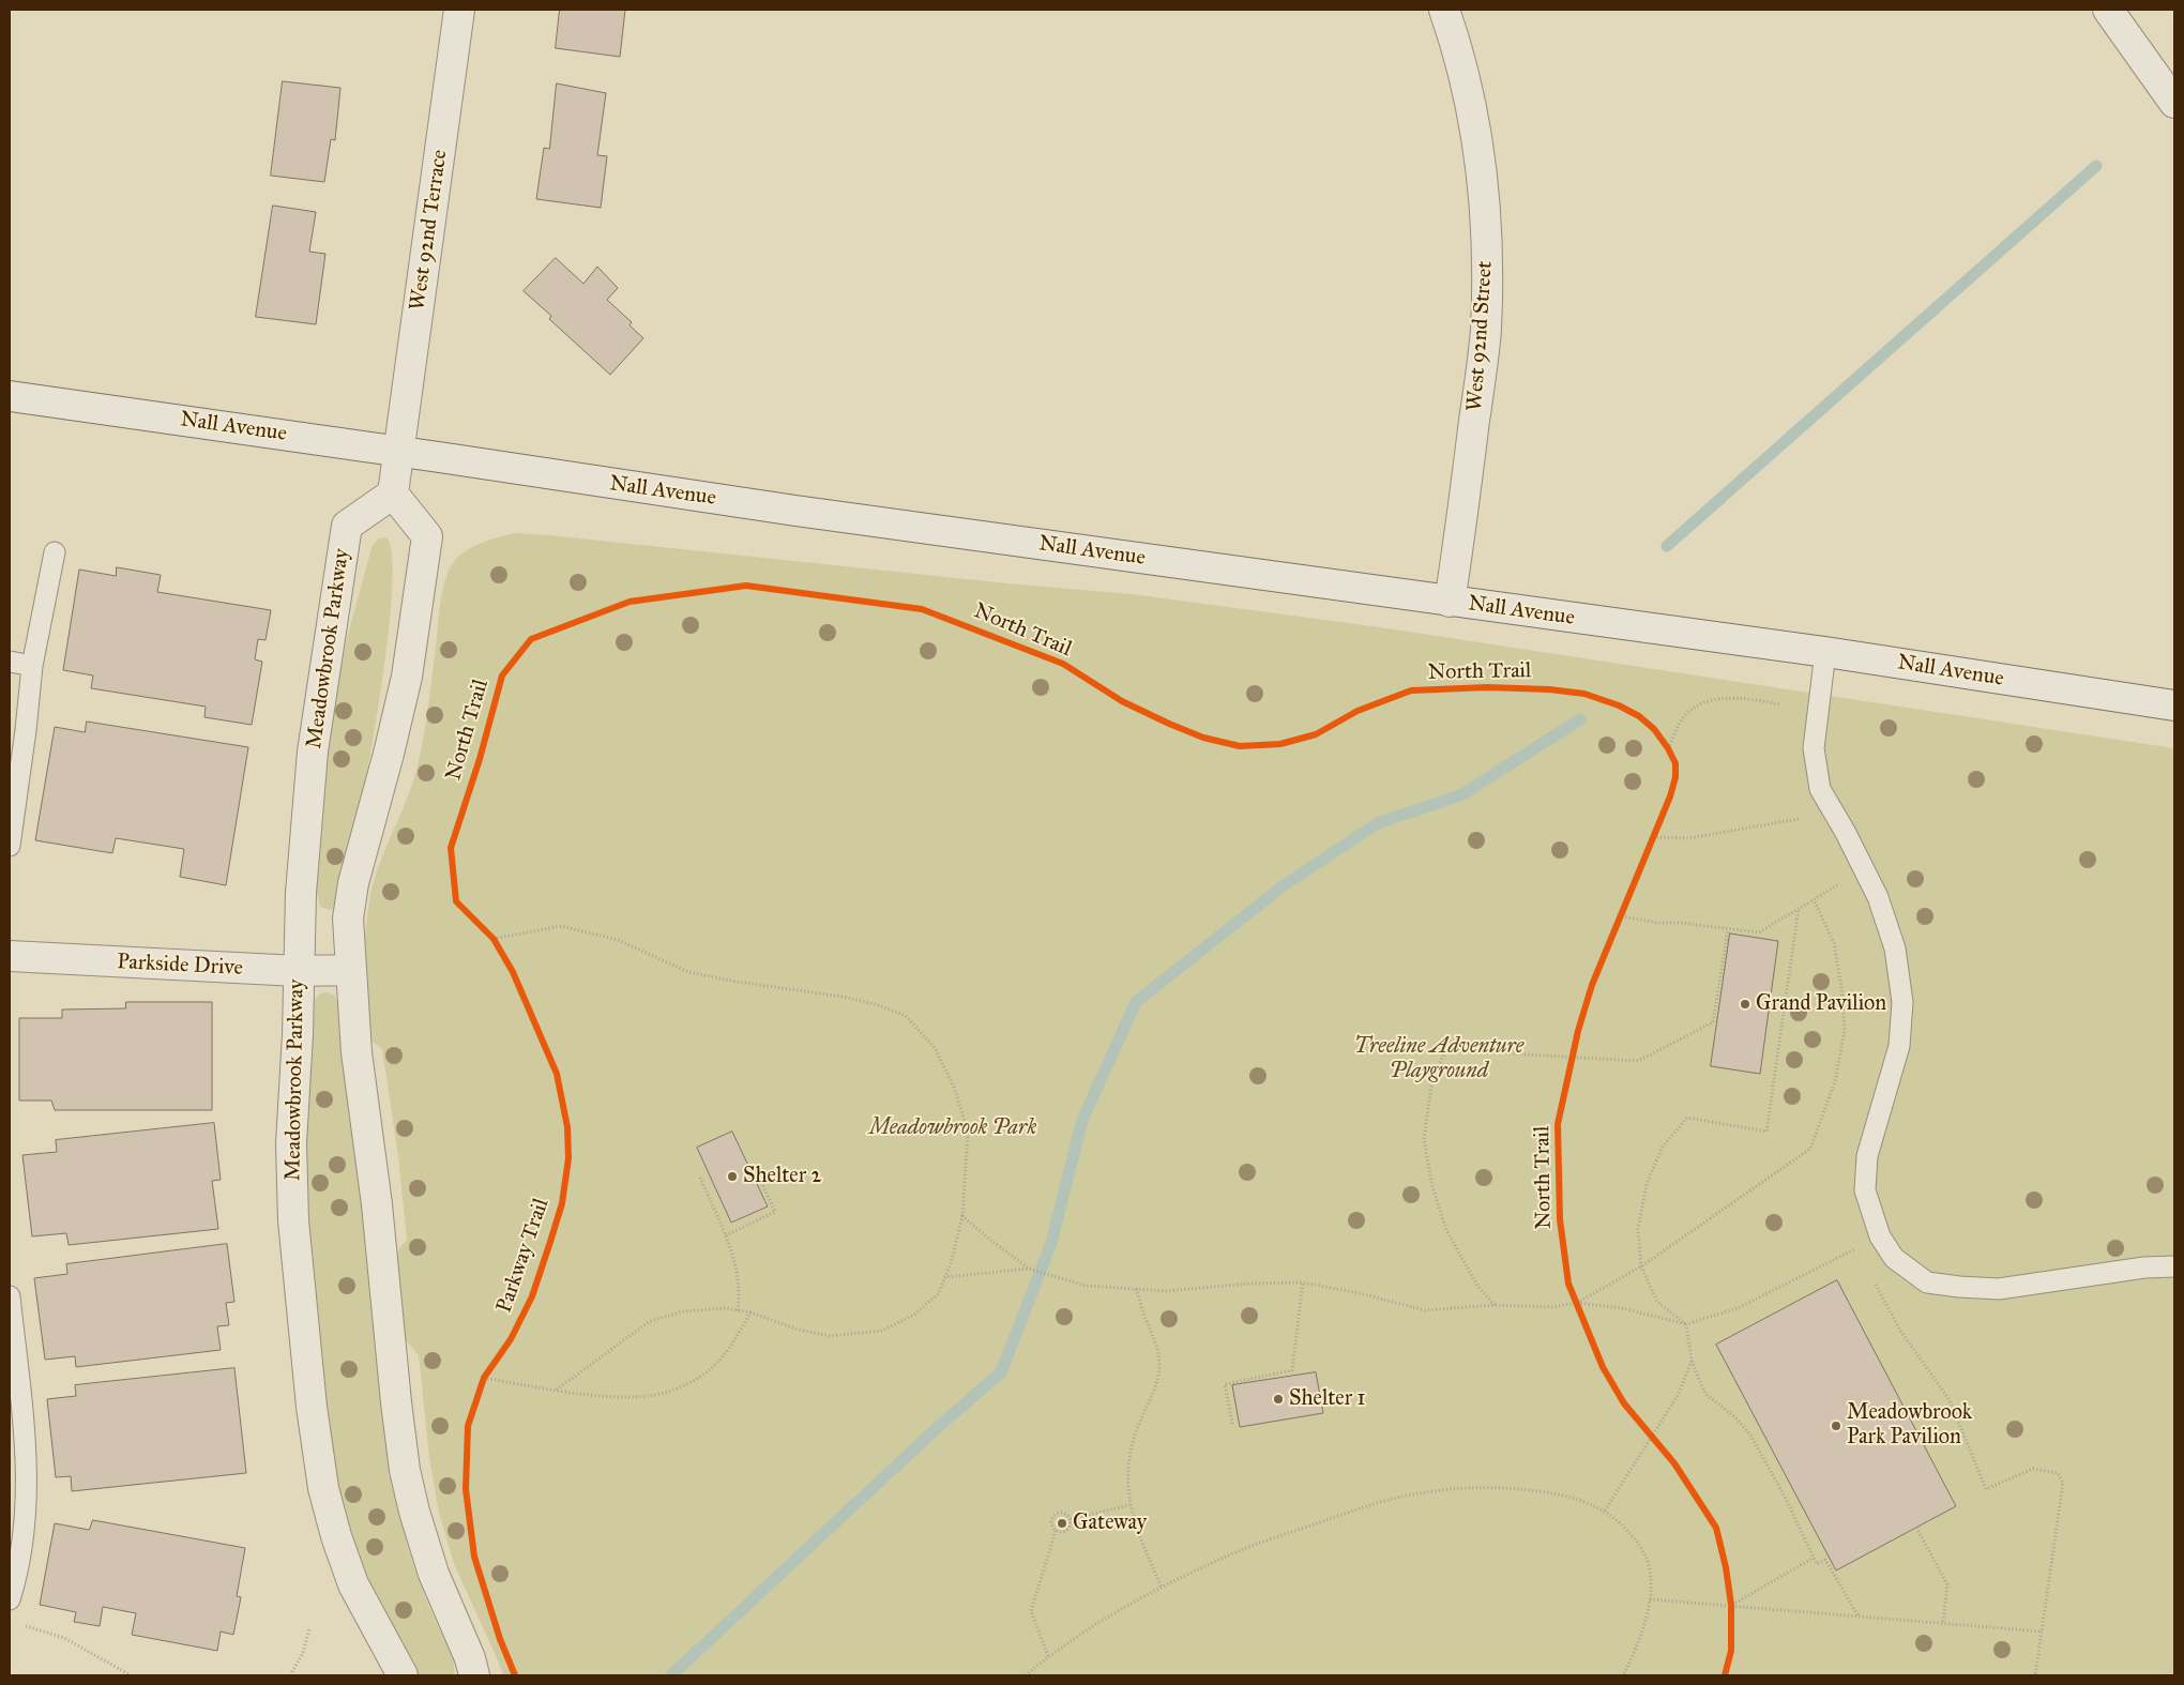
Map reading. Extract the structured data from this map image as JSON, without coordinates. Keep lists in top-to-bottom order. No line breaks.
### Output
{"streets":{"street":["West 92nd Terrace","West 92nd Street","Nall Avenue","Meadowbrook Parkway","Parkside Drive"],"cycle path":["North Trail"]},"crossings":[["West 92nd Terrace","Nall Avenue"],["West 92nd Street","Nall Avenue"],["Meadowbrook Parkway","Parkside Drive"]],"parks":["Treeline Adventure Playground","Meadowbrook Park"],"places":["Grand Pavilion","Shelter 2","Shelter 1","Meadowbrook Park Pavilion","Gateway"]}
